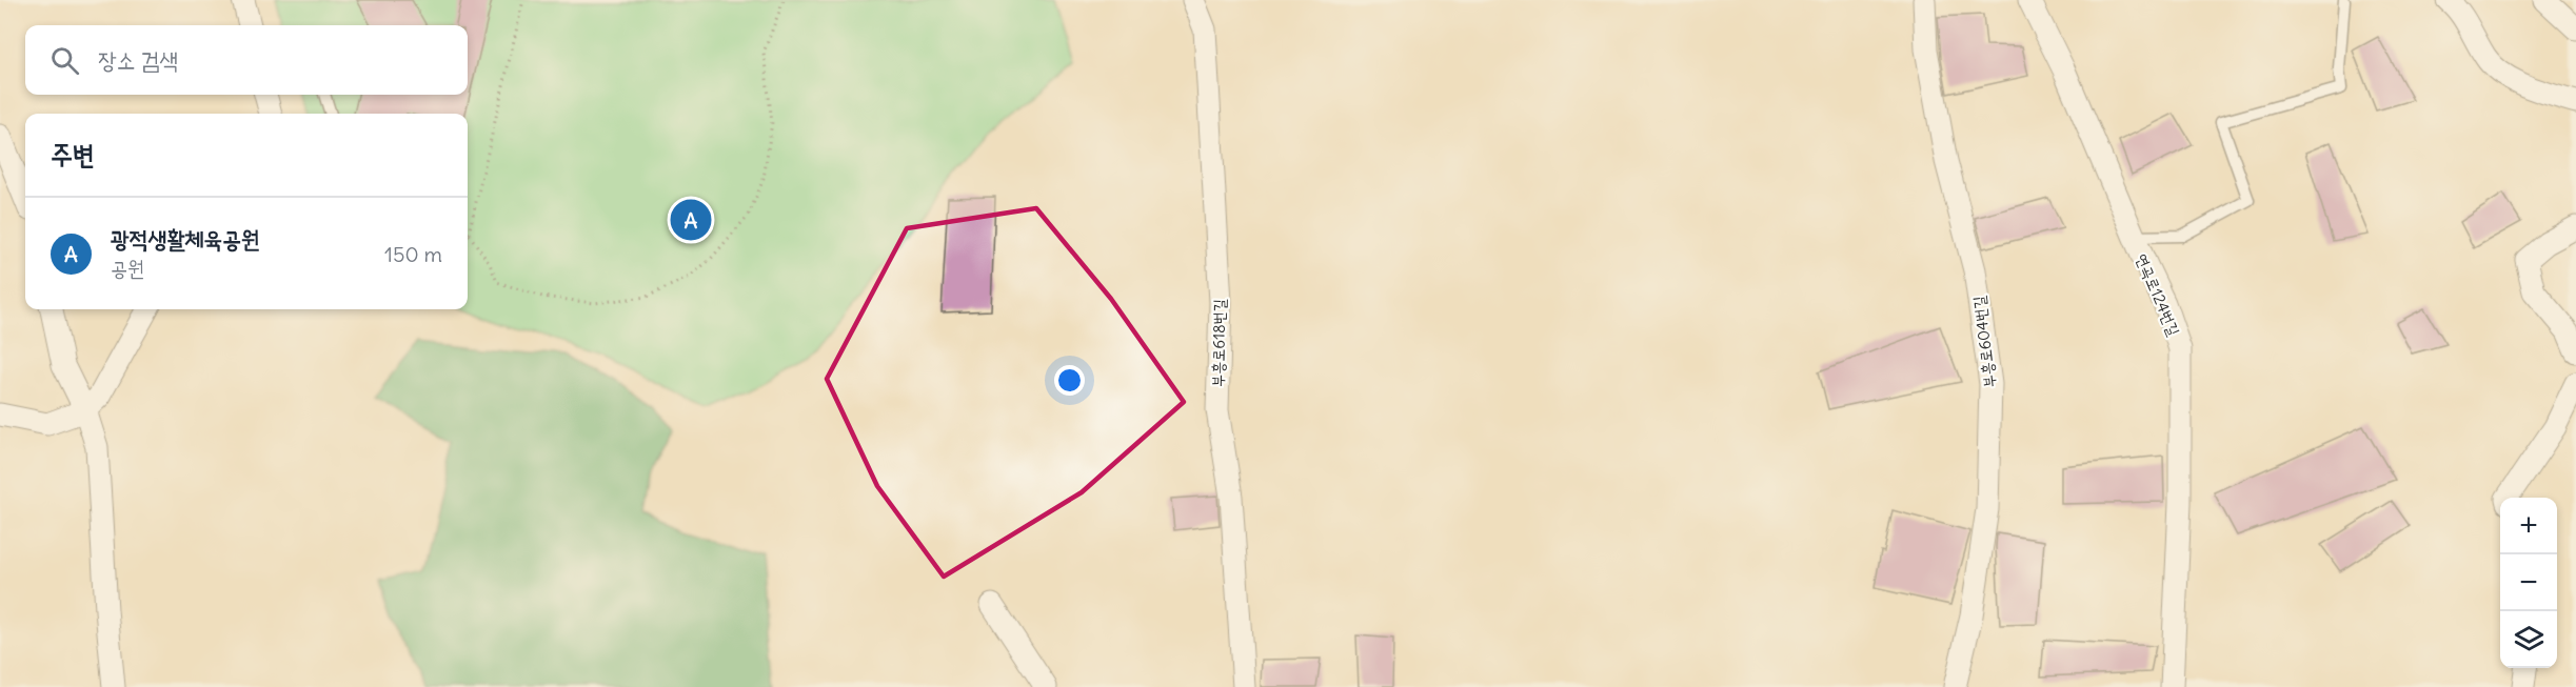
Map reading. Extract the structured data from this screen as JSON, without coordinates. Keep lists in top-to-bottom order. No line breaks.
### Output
{"streets":{"street":["연곡로124번길","부흥로604번길","부흥로618번길"]},"page":{"search":"장소 검색","heading":"주변","list":[{"mark":"A","name":"광적생활체육공원","note":"공원","value":"150 m"}],"pins":"A","map_buttons":["+","−"]}}
